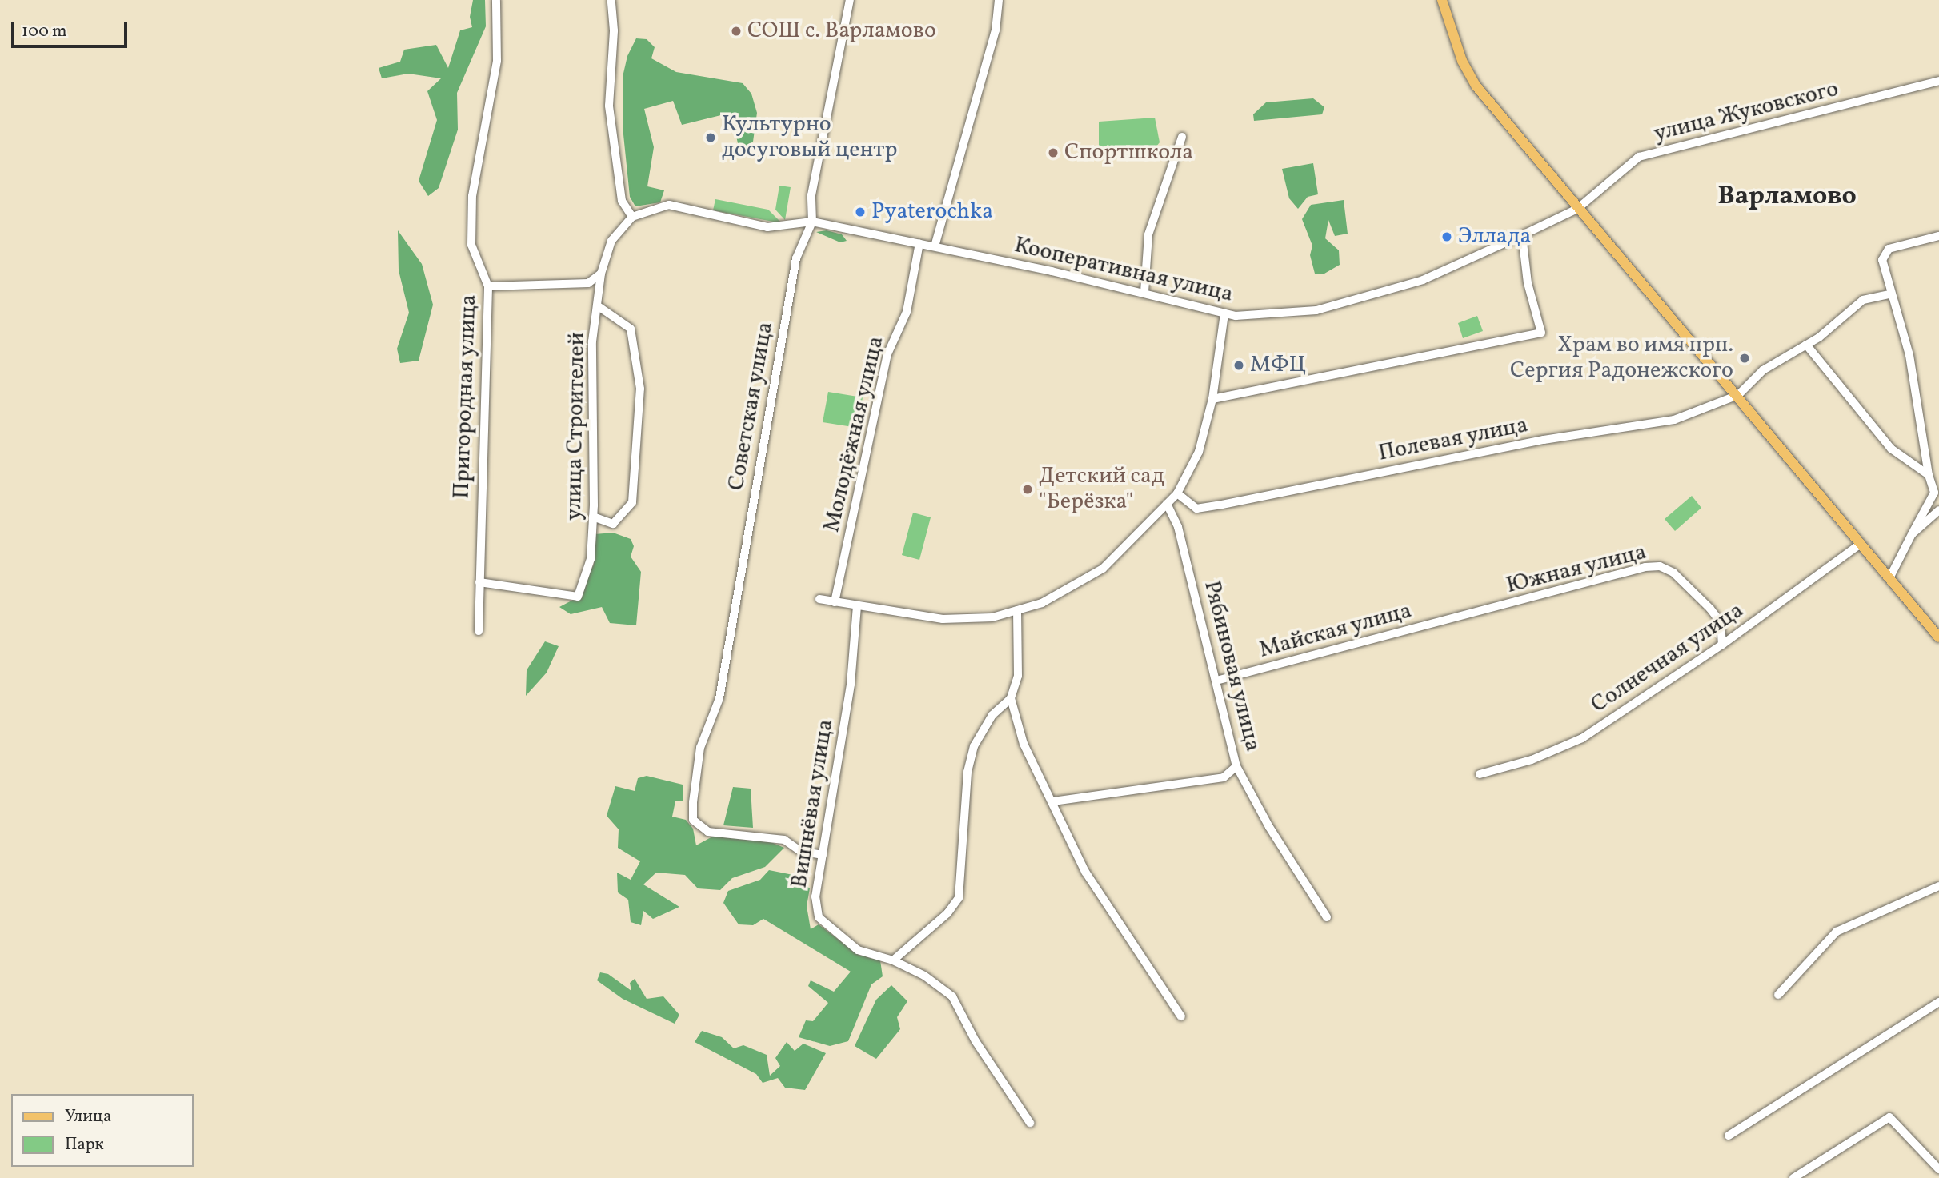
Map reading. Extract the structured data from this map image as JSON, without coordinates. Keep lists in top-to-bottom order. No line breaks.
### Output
{"streets":{"street":["улица Жуковского","Кооперативная улица","Пригородная улица","Советская улица","улица Строителей","Молодёжная улица","Полевая улица","Южная улица","Майская улица","Солнечная улица","Рябиновая улица","Вишнёвая улица"]},"crossings":[["улица Жуковского","Кооперативная улица"],["Кооперативная улица","Советская улица"],["Кооперативная улица","улица Строителей"],["Кооперативная улица","Молодёжная улица"],["Пригородная улица","улица Строителей"],["Советская улица","Вишнёвая улица"],["Южная улица","Майская улица"],["Южная улица","Солнечная улица"],["Майская улица","Рябиновая улица"]],"districts":["Варламово"],"places":["СОШ с. Варламово","Культурно досуговый центр","Спортшкола","Pyaterochka","Эллада","Храм во имя прп. Сергия Радонежского","МФЦ","Детский сад \"Берёзка\""],"legend":["Улица","Парк"],"scale_bar":"100 m"}
